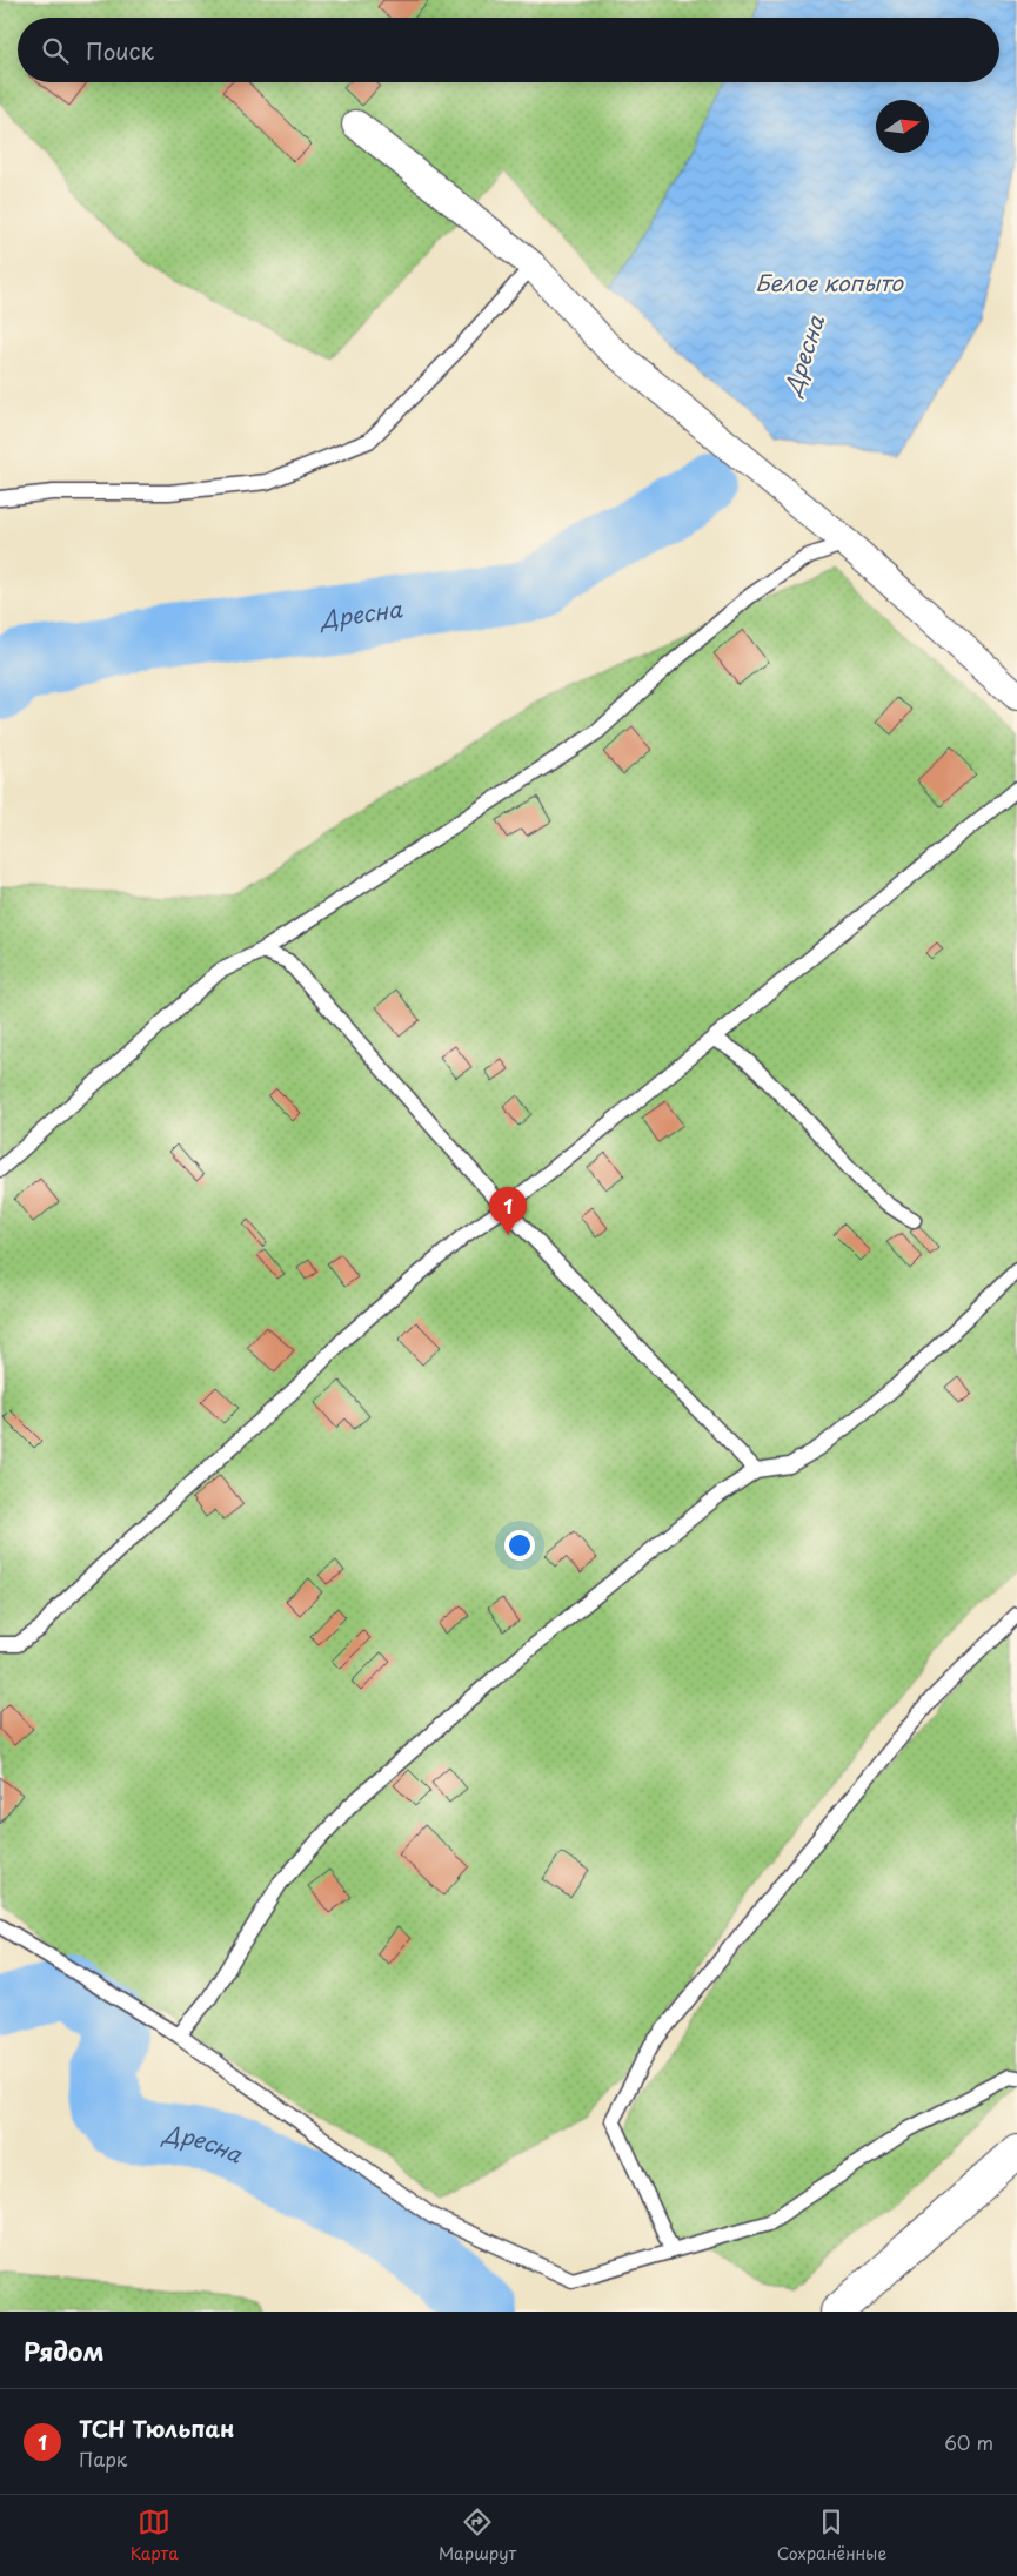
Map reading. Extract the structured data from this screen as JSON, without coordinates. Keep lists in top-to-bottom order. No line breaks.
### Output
{"water":["Белое копыто","Дресна"],"north":"right","page":{"search":"Поиск","pins":"1","heading":"Рядом","list":[{"mark":"1","name":"ТСН Тюльпан","note":"Парк","value":"60 m"}],"nav":["Карта","Маршрут","Сохранённые"]}}
